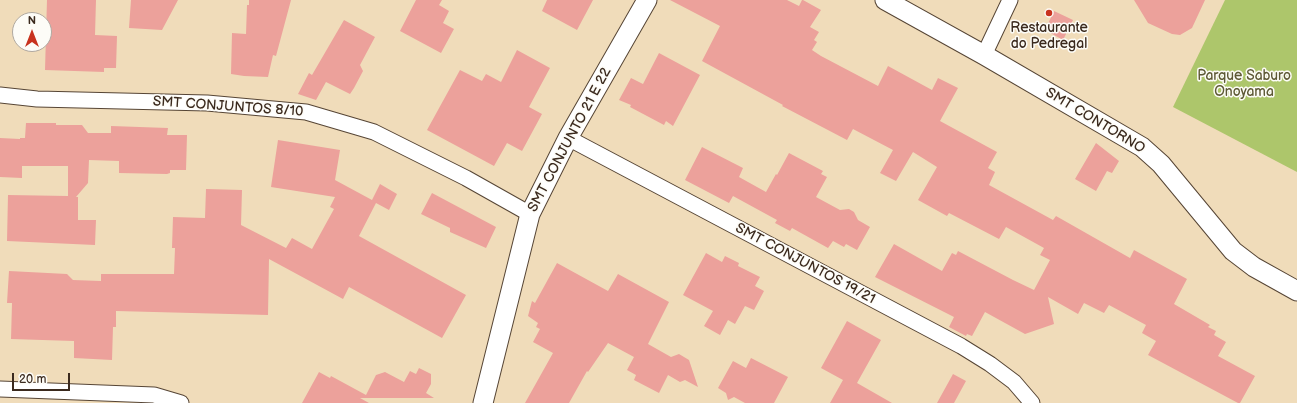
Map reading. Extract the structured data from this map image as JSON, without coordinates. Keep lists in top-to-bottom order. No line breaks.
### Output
{"streets":{"street":["SMT CONJUNTOS 8/10","SMT CONTORNO","SMT CONJUNTO 21 E 22","SMT CONJUNTOS 19/21"]},"crossings":[["SMT CONJUNTOS 8/10","SMT CONJUNTO 21 E 22"],["SMT CONJUNTO 21 E 22","SMT CONJUNTOS 19/21"]],"parks":["Parque Saburo Onoyama"],"places":["Restaurante do Pedregal"],"scale_bar":"20 m","north":"top"}
